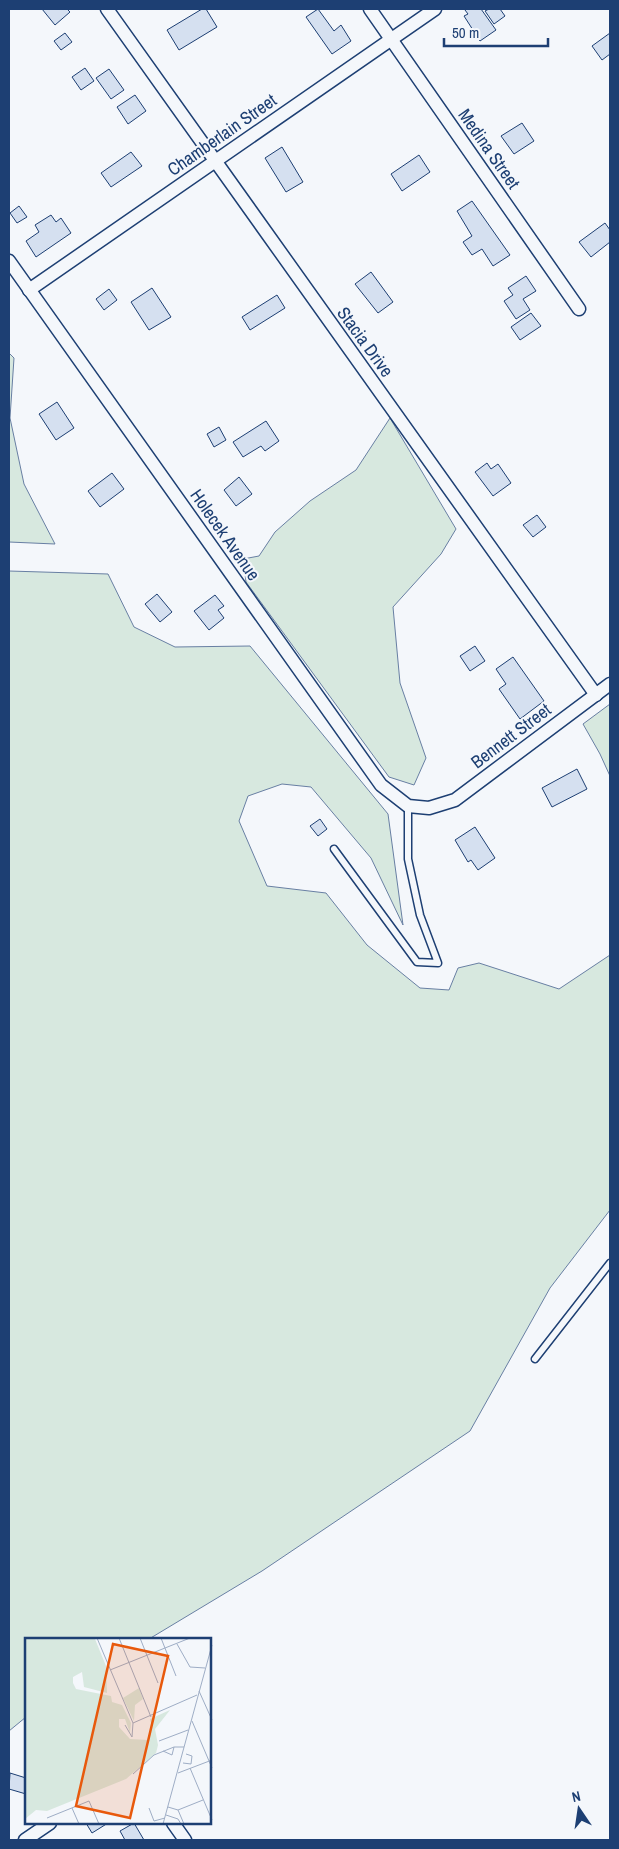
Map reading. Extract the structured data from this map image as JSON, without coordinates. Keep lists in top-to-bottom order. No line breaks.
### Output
{"streets":{"street":["Chamberlain Street","Medina Street","Stacia Drive","Holecek Avenue","Bennett Street"]},"crossings":[["Chamberlain Street","Medina Street"],["Chamberlain Street","Stacia Drive"],["Chamberlain Street","Holecek Avenue"],["Stacia Drive","Bennett Street"],["Holecek Avenue","Bennett Street"]],"scale_bar":"50 m","north":"top"}
